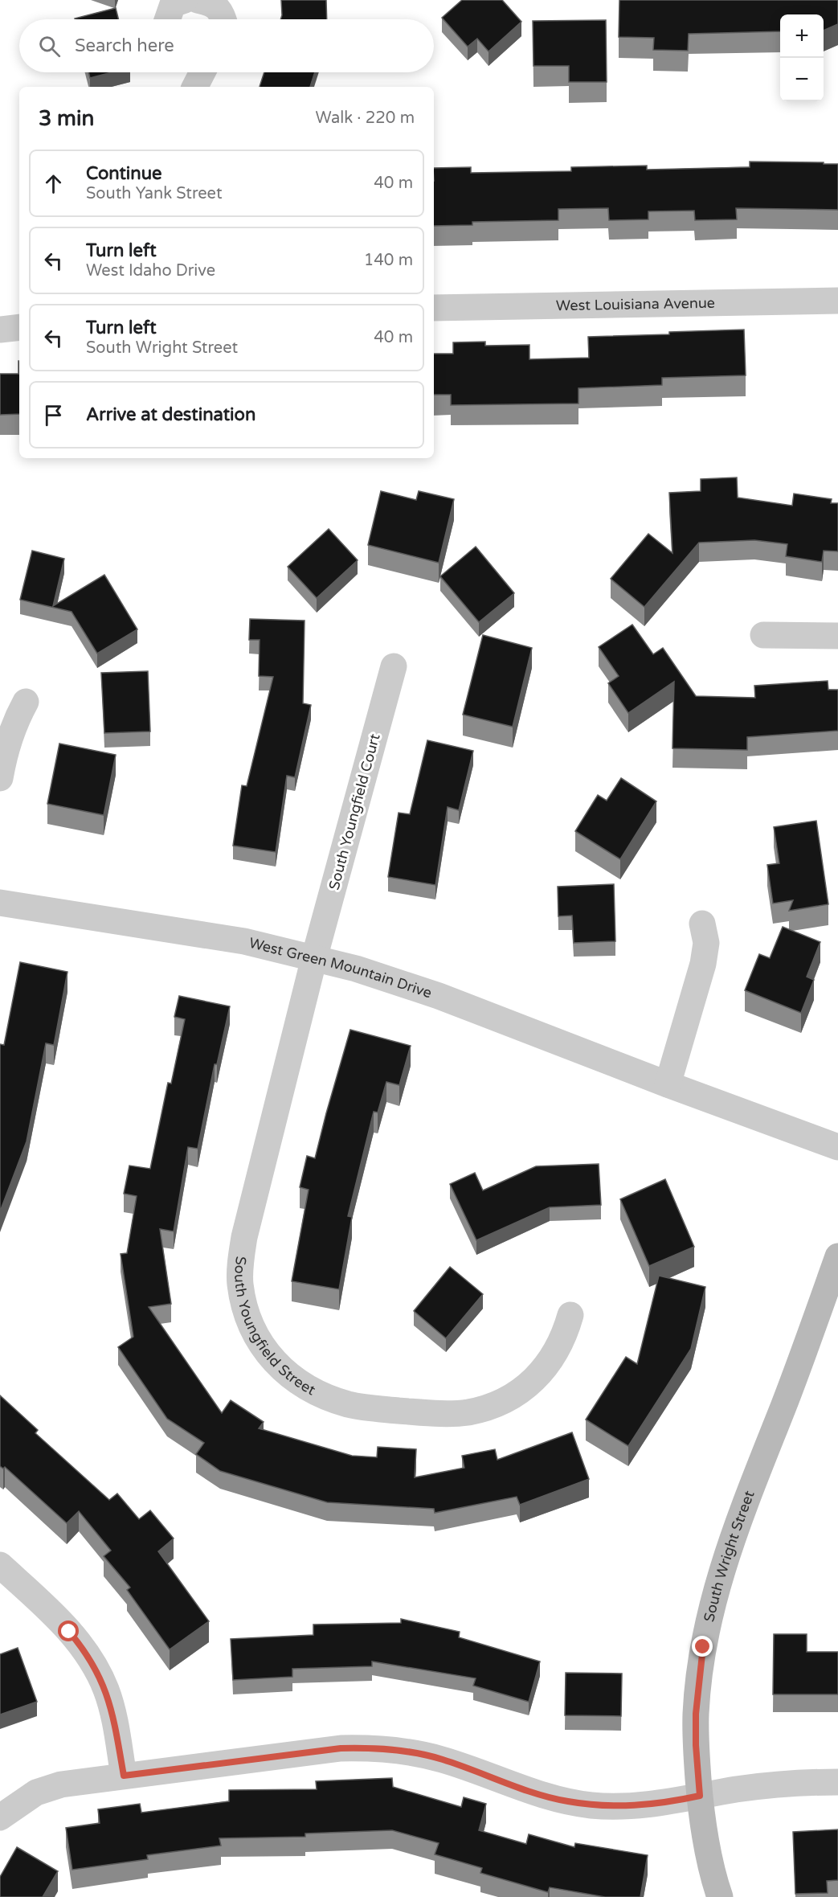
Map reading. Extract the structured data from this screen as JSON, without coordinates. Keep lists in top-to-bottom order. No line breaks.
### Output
{"streets":{"street":["West Louisiana Avenue","South Youngfield Court","West Green Mountain Drive","South Youngfield Street","South Wright Street"]},"crossings":[["South Youngfield Court","West Green Mountain Drive"],["South Youngfield Court","South Youngfield Street"],["West Green Mountain Drive","South Youngfield Street"]],"page":{"map_buttons":["+","−"],"search":"Search here","heading":["3 min","Walk · 220 m"],"list":[["Continue","South Yank Street","40 m"],["Turn left","West Idaho Drive","140 m"],["Turn left","South Wright Street","40 m"],"Arrive at destination"]}}
